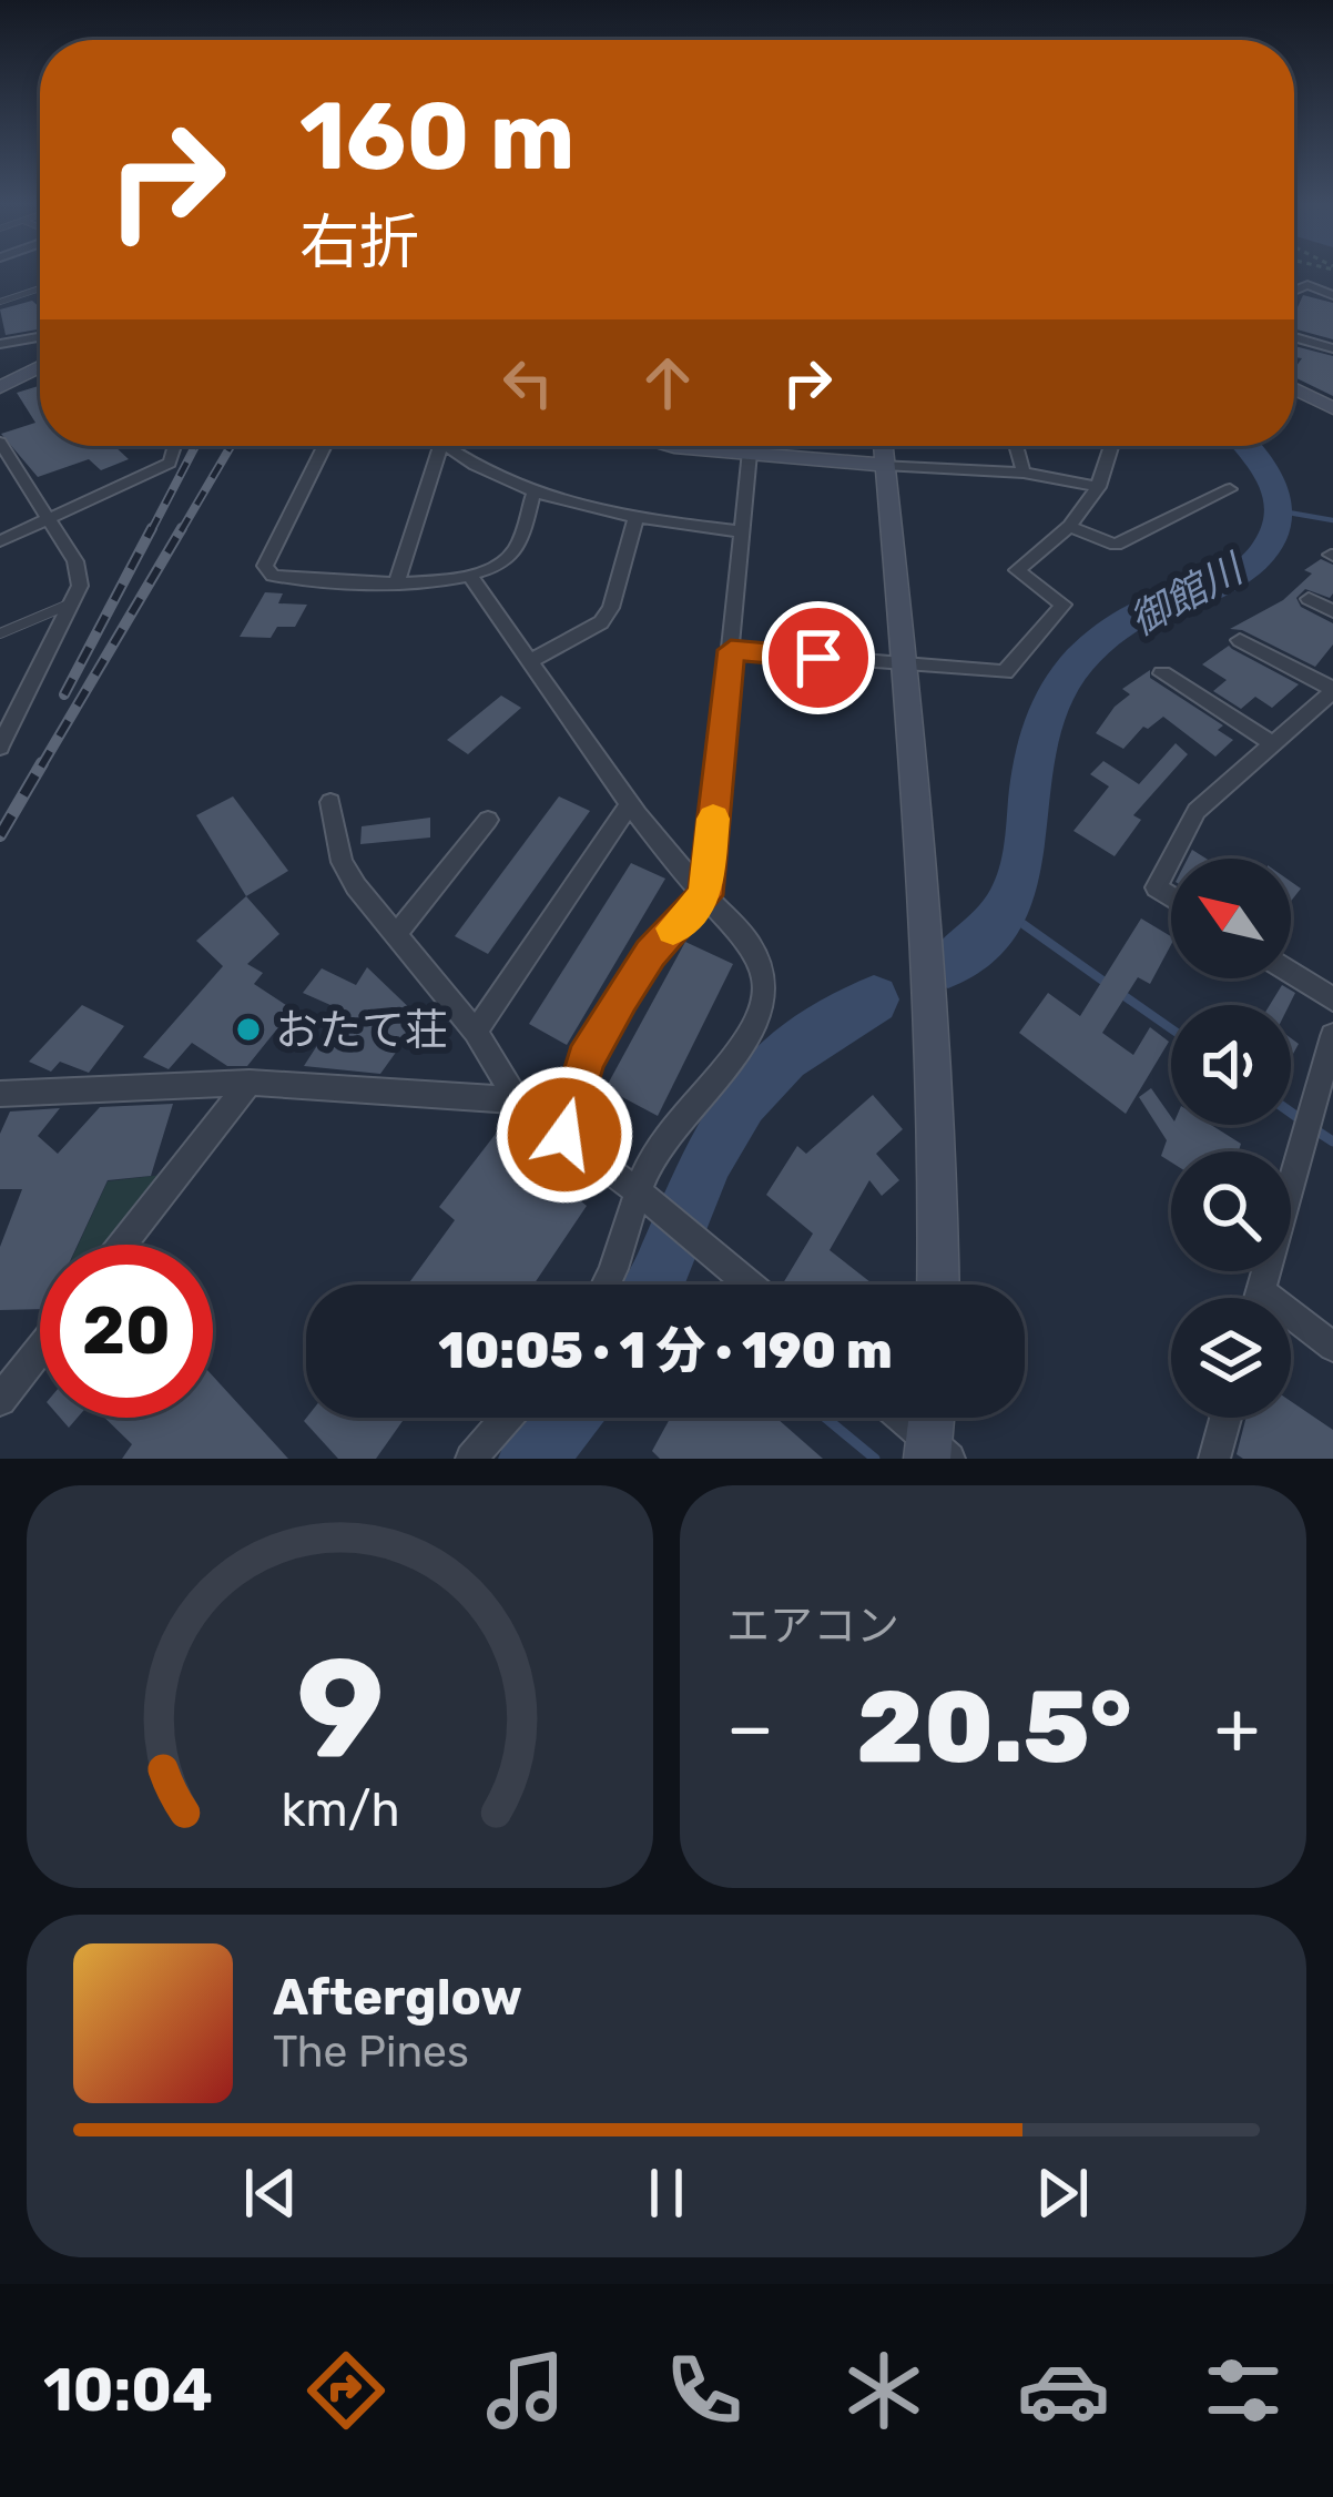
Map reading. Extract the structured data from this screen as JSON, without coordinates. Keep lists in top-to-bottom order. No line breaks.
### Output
{"water":["御館川"],"places":["おたて荘"],"north":"top left","page":{"turn":["160 m","右折"],"limit":"20","trip":"10:05 · 1 分 · 190 m","tile":"エアコン","heat":["−","20.5°","+"],"song":["Afterglow","The Pines"],"tabs":"10:04","gauge":["9","km/h"]}}
